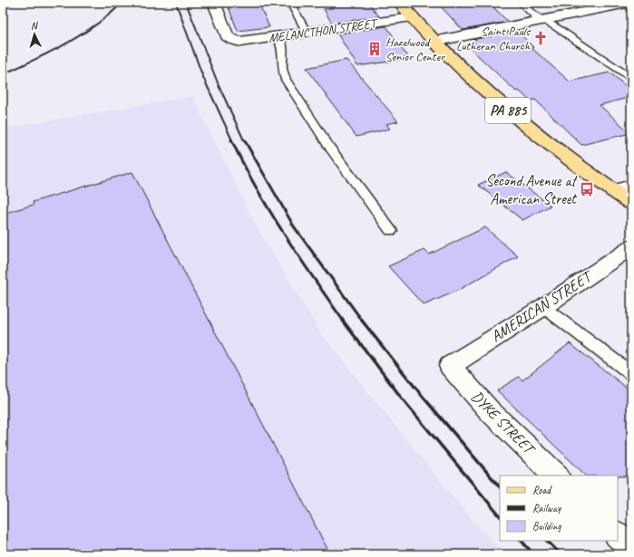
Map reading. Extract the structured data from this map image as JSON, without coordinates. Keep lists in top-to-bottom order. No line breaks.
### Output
{"streets":{"main road":["PA 885"],"street":["MELANCTHON STREET","AMERICAN STREET","DYKE STREET"]},"crossings":[["MELANCTHON STREET","PA 885"],["AMERICAN STREET","DYKE STREET"]],"places":{"church":["Saint Pauls Lutheran Church"],"building":["Hazelwood Senior Center"],"bus stop":["Second Avenue at American Street"]},"legend":["Road","Railway","Building"],"north":"top"}
